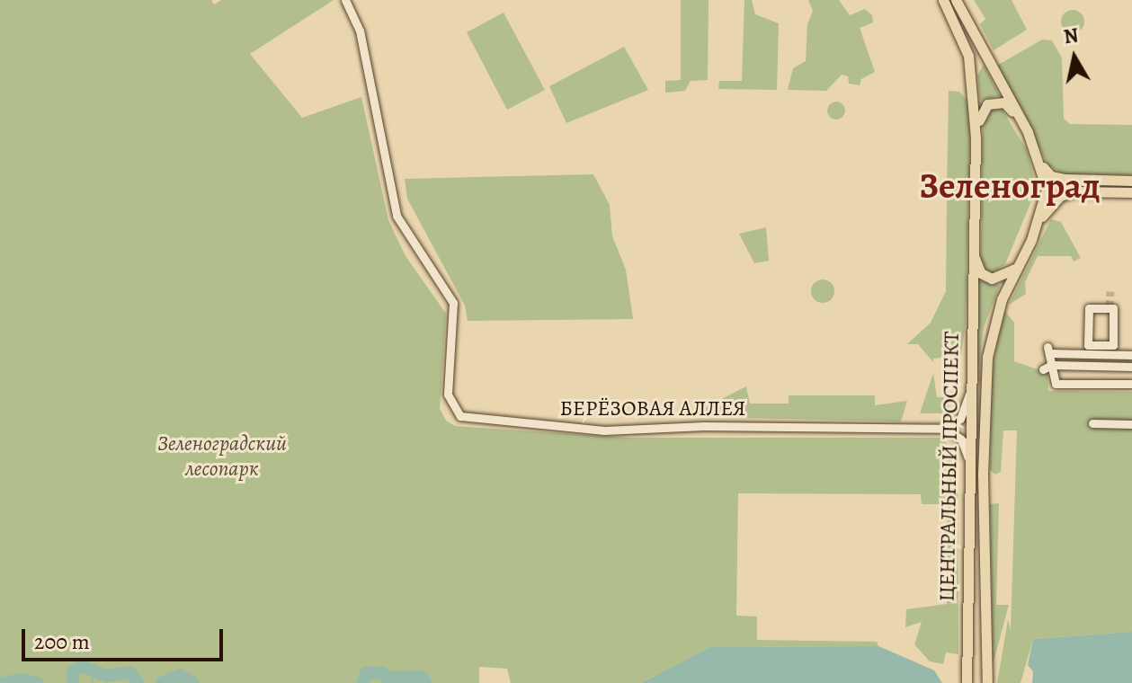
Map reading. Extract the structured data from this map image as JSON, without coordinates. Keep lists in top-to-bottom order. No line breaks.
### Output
{"streets":{"main road":["ЦЕНТРАЛЬНЫЙ ПРОСПЕКТ"],"street":["БЕРЁЗОВАЯ АЛЛЕЯ"]},"districts":["Зеленоград"],"parks":["Зеленоградский лесопарк"],"scale_bar":"200 m","north":"top"}
